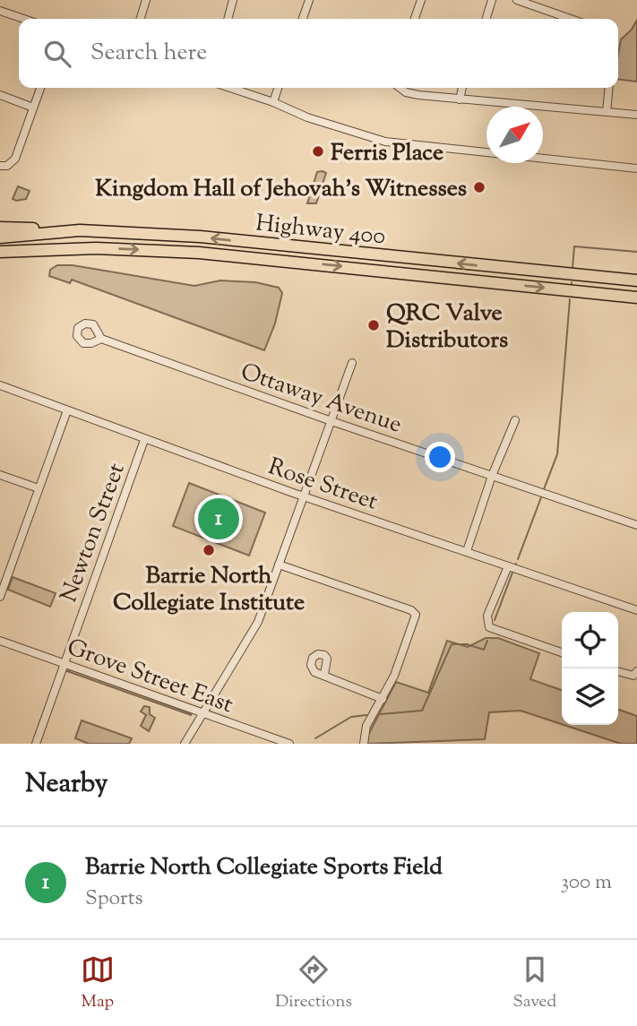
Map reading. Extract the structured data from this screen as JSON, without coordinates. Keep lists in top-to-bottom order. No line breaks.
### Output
{"streets":{"highway":["Highway 400"],"street":["Ottaway Avenue","Rose Street","Newton Street","Grove Street East"]},"crossings":[["Rose Street","Newton Street"],["Newton Street","Grove Street East"]],"places":["Ferris Place","Kingdom Hall of Jehovah's Witnesses","QRC Valve Distributors","Barrie North Collegiate Institute"],"north":"top right","page":{"search":"Search here","pins":"1","heading":"Nearby","list":[{"mark":"1","name":"Barrie North Collegiate Sports Field","note":"Sports","value":"300 m"}],"nav":["Map","Directions","Saved"]}}
